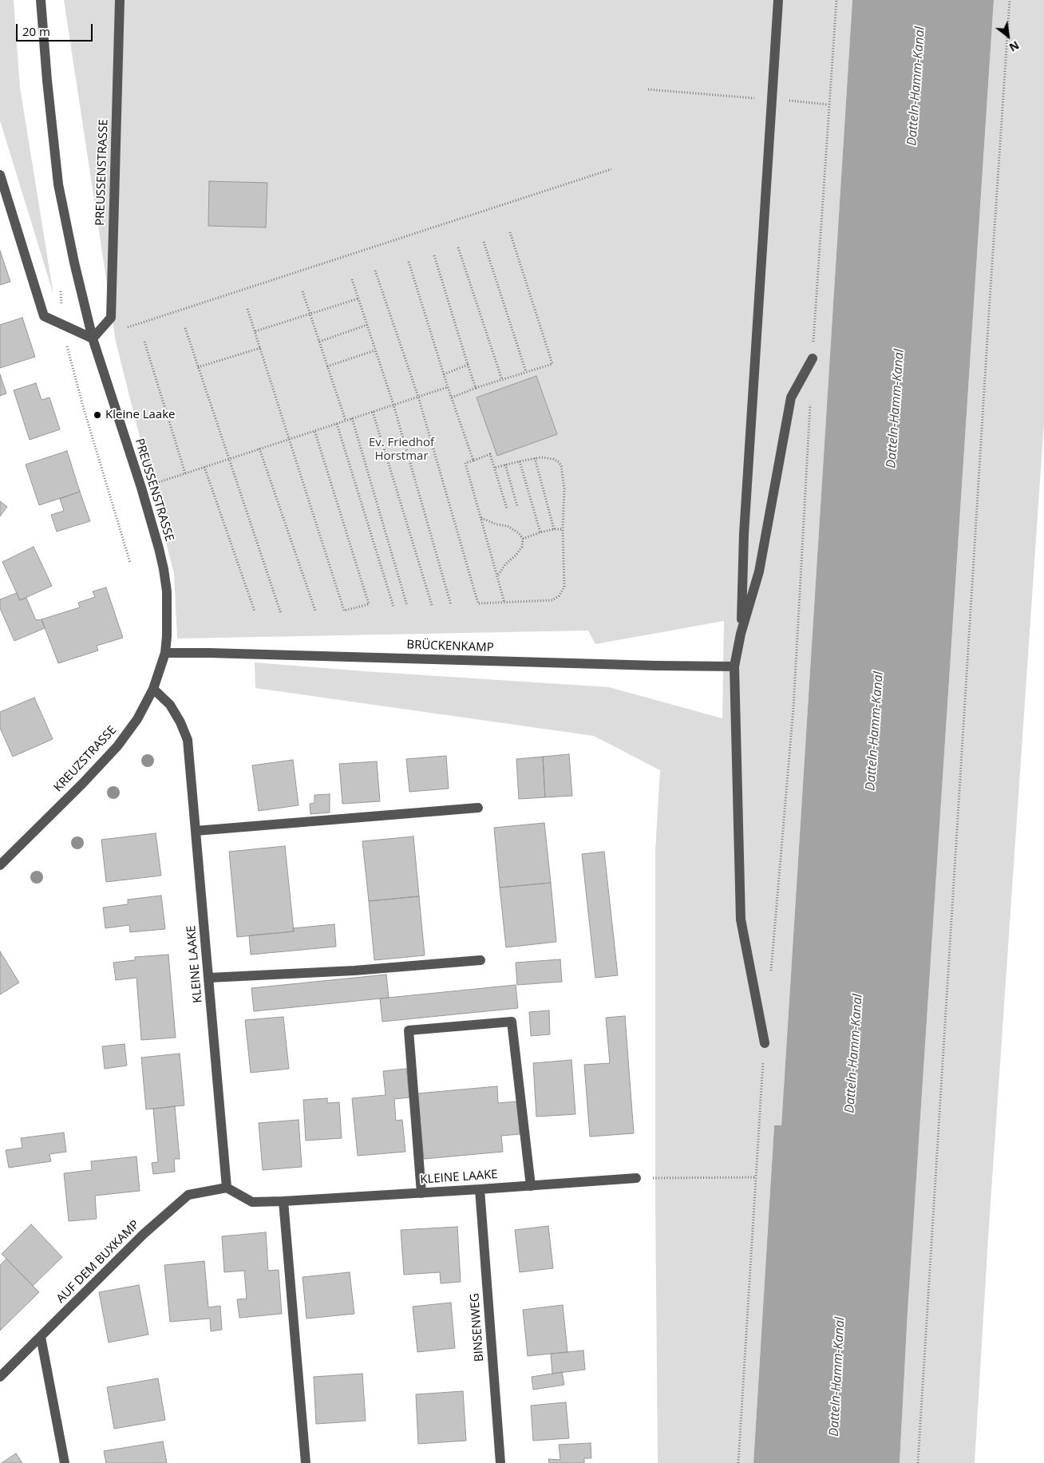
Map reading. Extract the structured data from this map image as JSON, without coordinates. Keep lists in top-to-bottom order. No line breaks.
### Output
{"streets":{"street":["PREUSSENSTRASSE","BRÜCKENKAMP","KREUZSTRASSE","KLEINE LAAKE","AUF DEM BUXKAMP","BINSENWEG"]},"crossings":[["PREUSSENSTRASSE","BRÜCKENKAMP"],["PREUSSENSTRASSE","KREUZSTRASSE"],["BRÜCKENKAMP","KREUZSTRASSE"],["KREUZSTRASSE","KLEINE LAAKE"],["KLEINE LAAKE","AUF DEM BUXKAMP"],["KLEINE LAAKE","BINSENWEG"]],"water":["Datteln-Hamm-Kanal"],"parks":["Ev. Friedhof Horstmar"],"places":["Kleine Laake"],"scale_bar":"20 m","north":"bottom right"}
